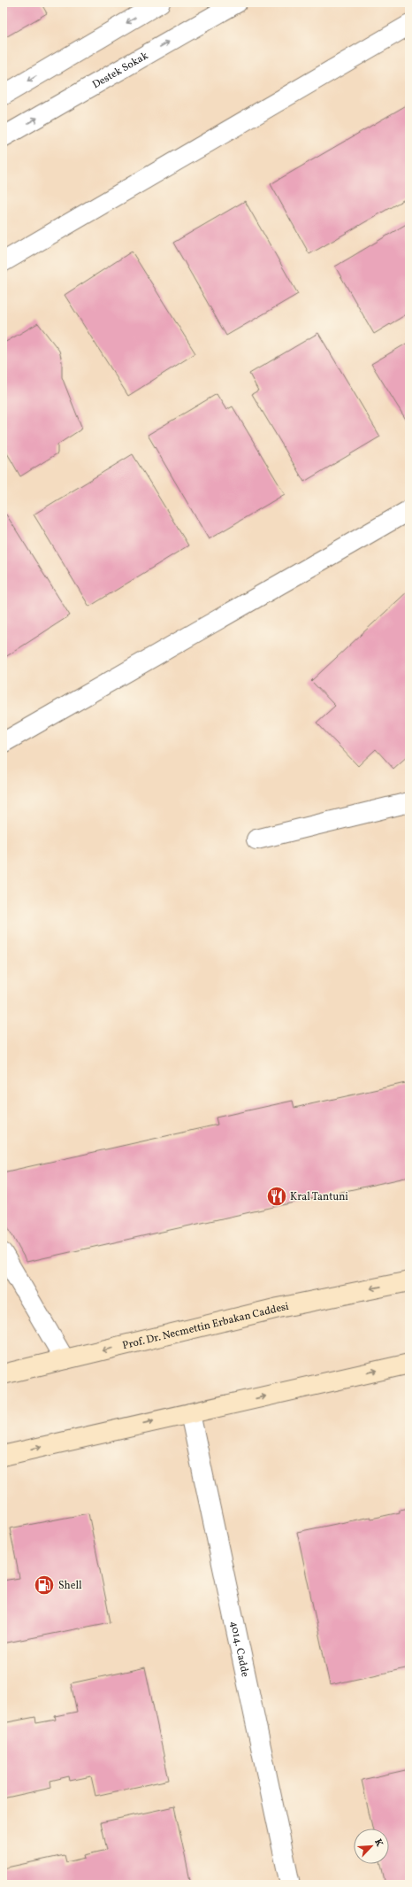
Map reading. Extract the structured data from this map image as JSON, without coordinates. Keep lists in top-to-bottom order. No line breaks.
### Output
{"streets":{"main road":["Prof. Dr. Necmettin Erbakan Caddesi"],"street":["Destek Sokak","4014. Cadde"]},"places":{"restaurant":["Kral Tantuni"],"fuel station":["Shell"]},"north":"top right"}
